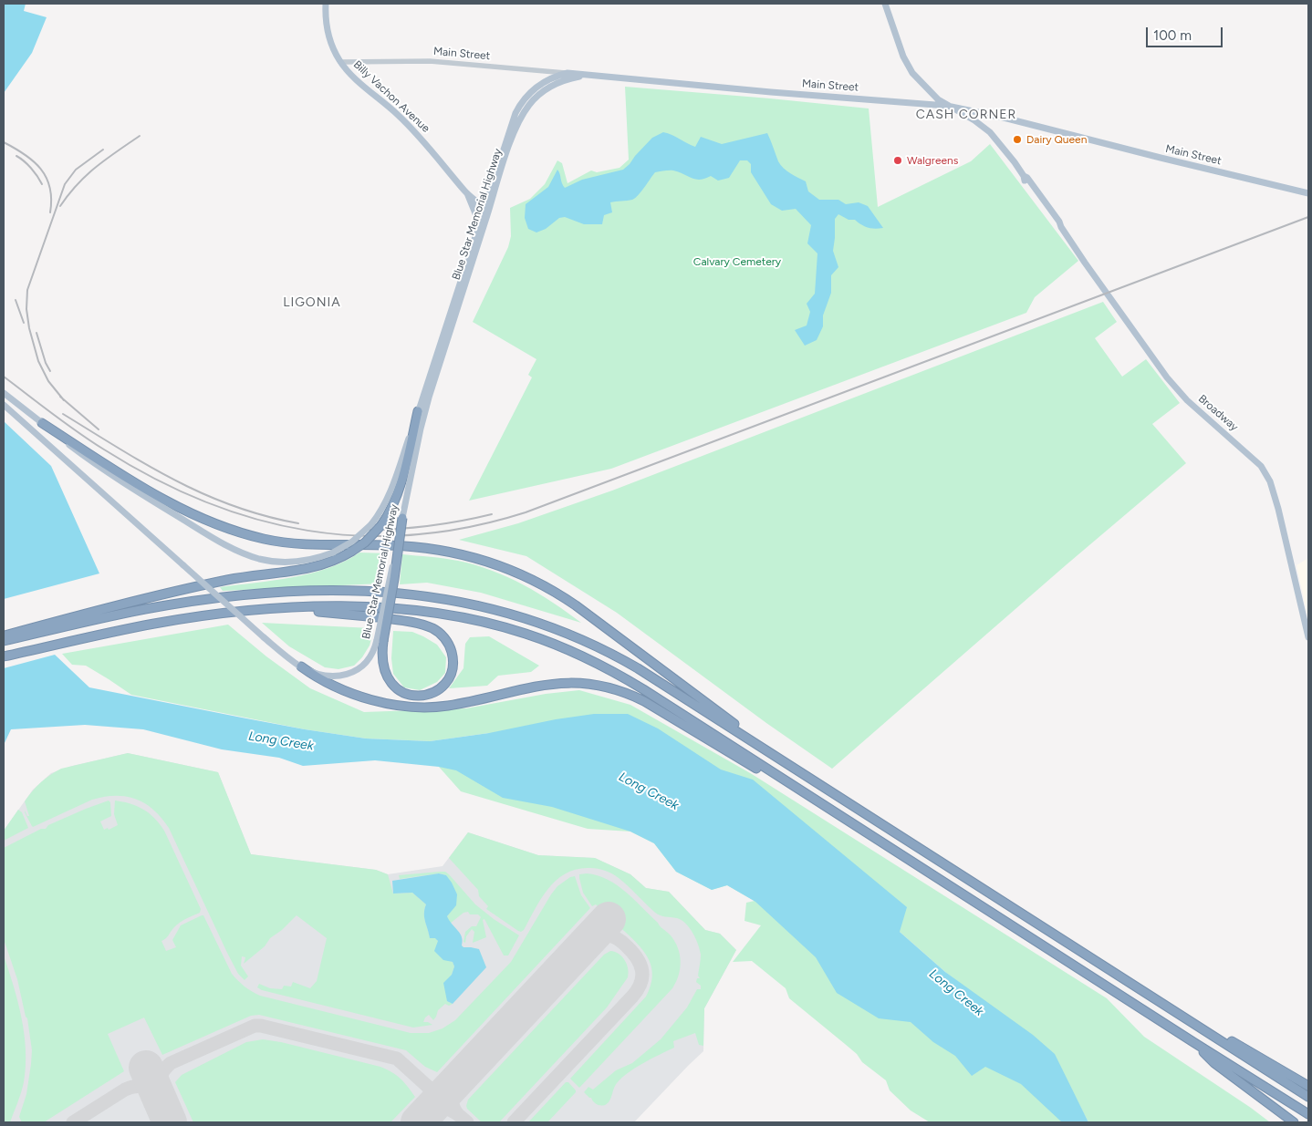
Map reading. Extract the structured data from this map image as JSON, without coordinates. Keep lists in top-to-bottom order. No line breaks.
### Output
{"streets":{"main road":["Main Street","Billy Vachon Avenue","Blue Star Memorial Highway","Broadway"]},"crossings":[["Main Street","Billy Vachon Avenue"],["Main Street","Blue Star Memorial Highway"],["Main Street","Broadway"],["Billy Vachon Avenue","Blue Star Memorial Highway"]],"districts":["CASH CORNER","LIGONIA"],"water":["Long Creek"],"parks":["Calvary Cemetery"],"places":["Dairy Queen","Walgreens"],"scale_bar":"100 m"}
